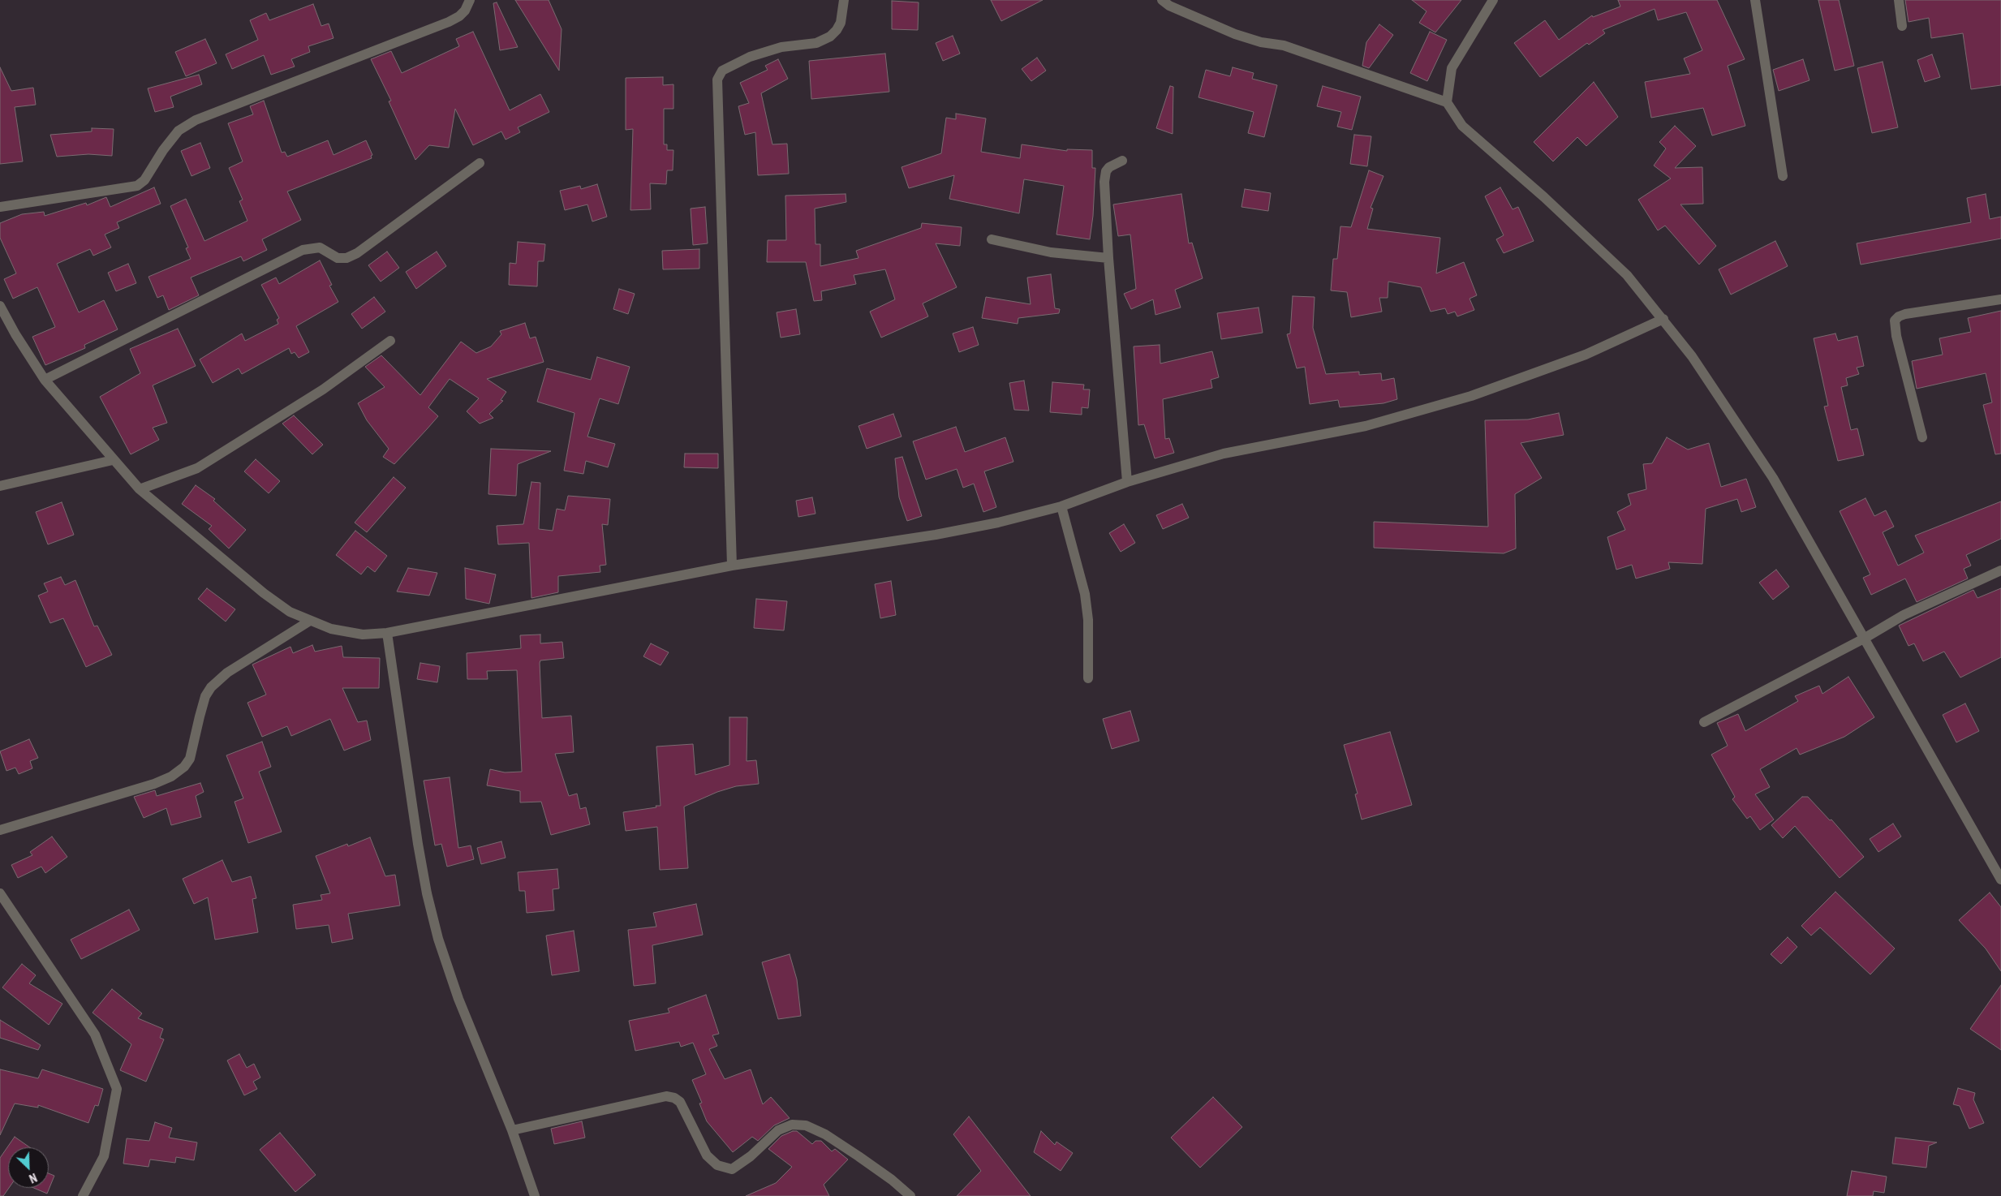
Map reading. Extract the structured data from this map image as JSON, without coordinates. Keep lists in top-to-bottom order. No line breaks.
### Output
{"north":"bottom right"}
